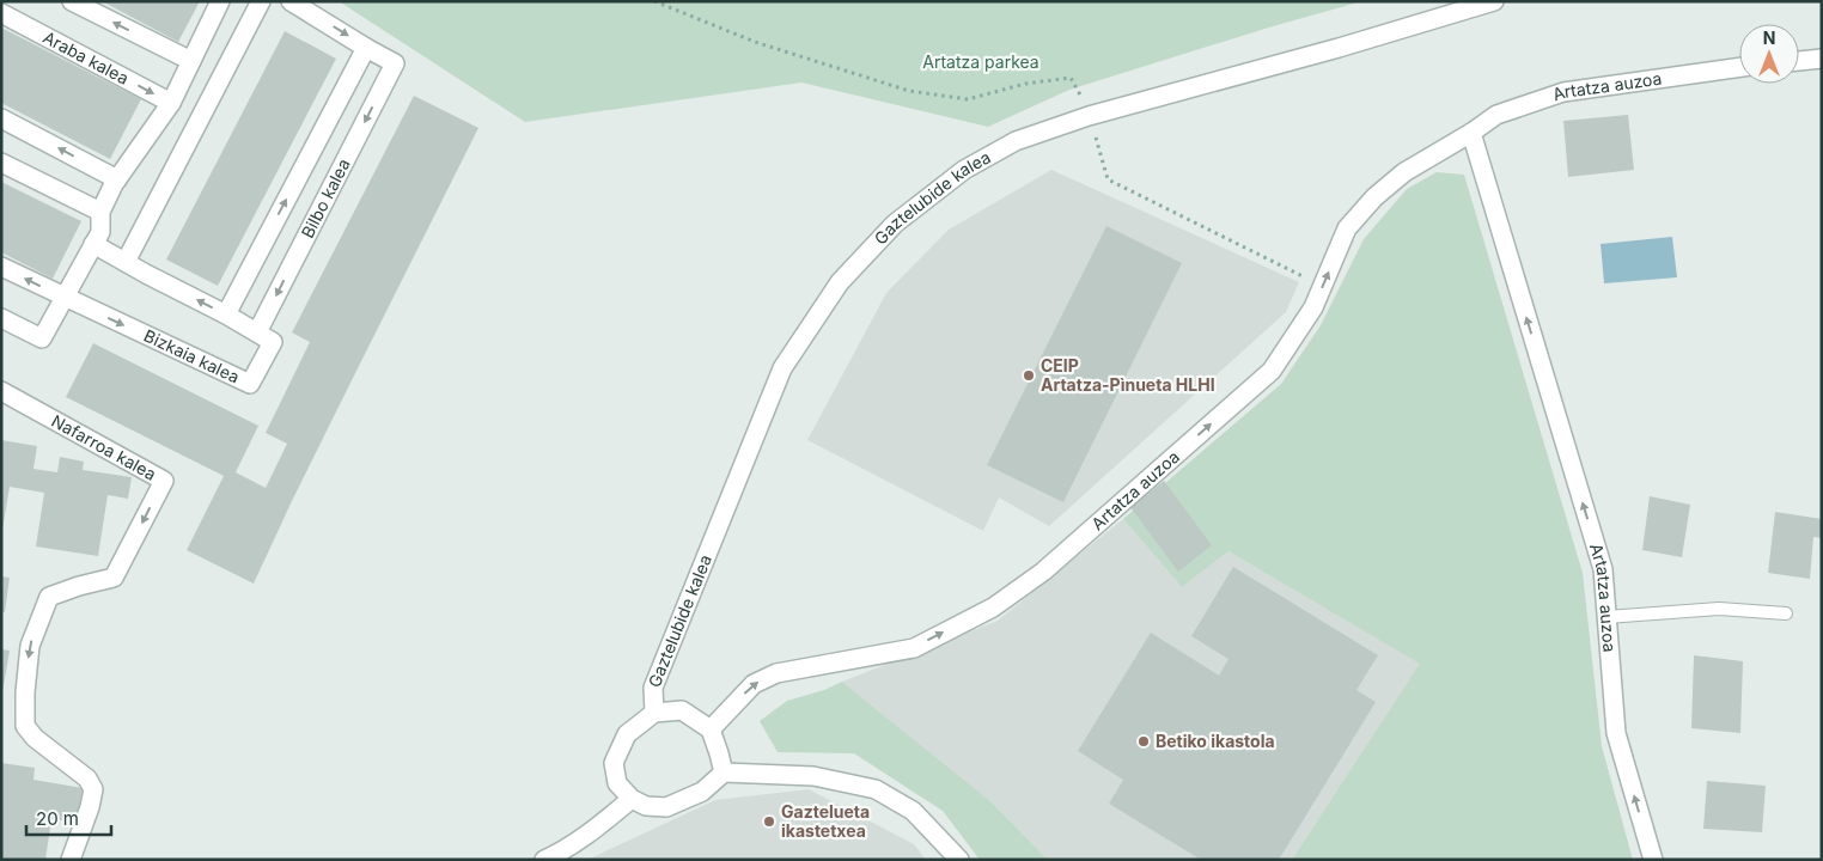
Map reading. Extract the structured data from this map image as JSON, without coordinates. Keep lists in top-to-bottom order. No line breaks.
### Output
{"streets":{"street":["Araba kalea","Artatza auzoa","Bilbo kalea","Gaztelubide kalea","Bizkaia kalea","Nafarroa kalea"]},"crossings":[["Artatza auzoa","Gaztelubide kalea"],["Bilbo kalea","Bizkaia kalea"]],"one_way":["Artatza auzoa"],"parks":["Artatza parkea"],"places":["CEIP Artatza-Pìnueta HLHI","Betiko ikastola","Gaztelueta ikastetxea"],"scale_bar":"20 m","north":"top"}
